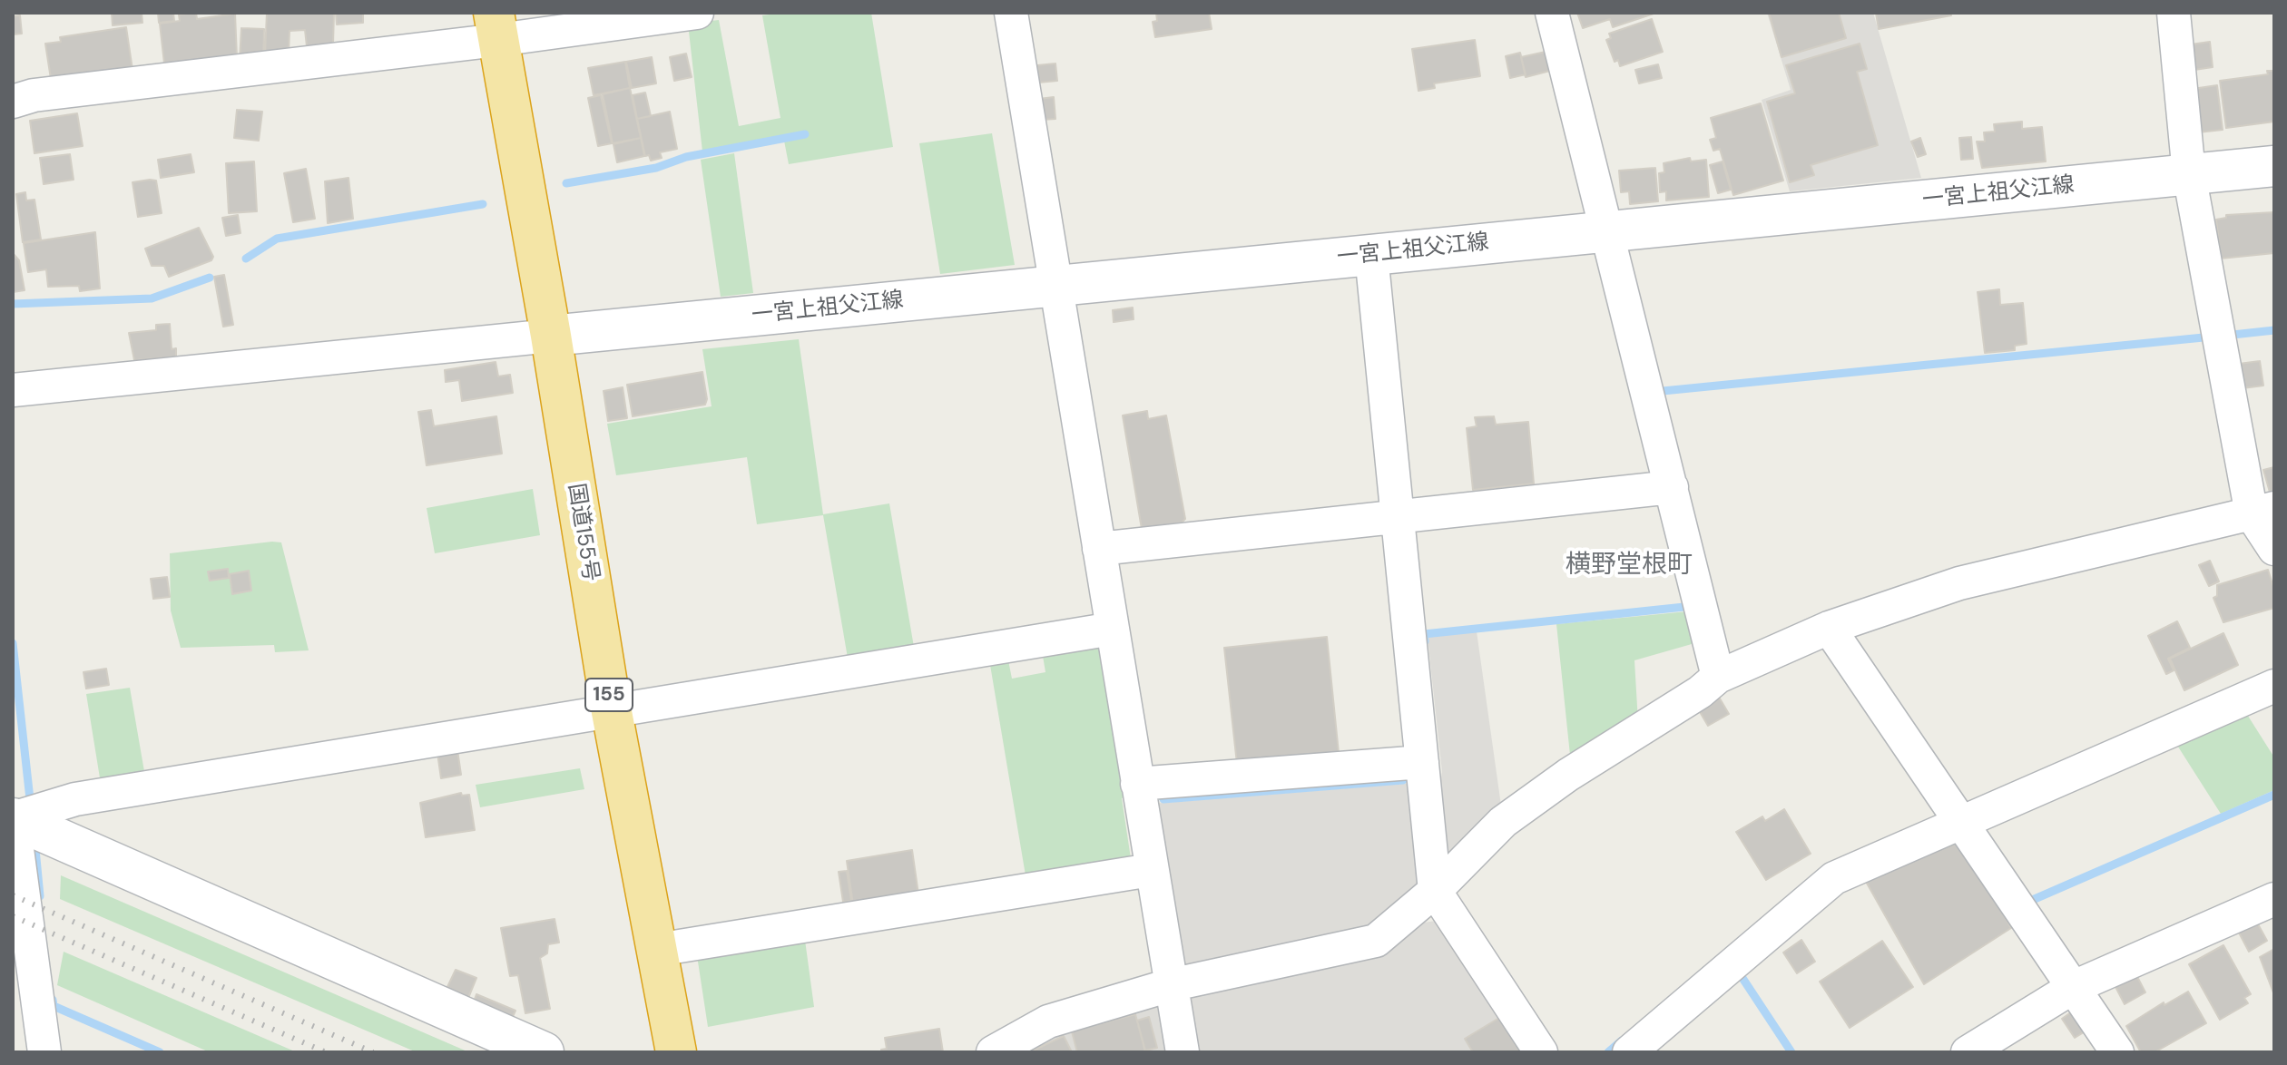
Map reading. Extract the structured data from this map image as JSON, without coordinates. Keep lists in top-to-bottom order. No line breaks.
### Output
{"streets":{"highway":["国道155号","155"],"main road":["一宮上祖父江線"]},"crossings":[["一宮上祖父江線","国道155号"]],"districts":["横野堂根町"]}
